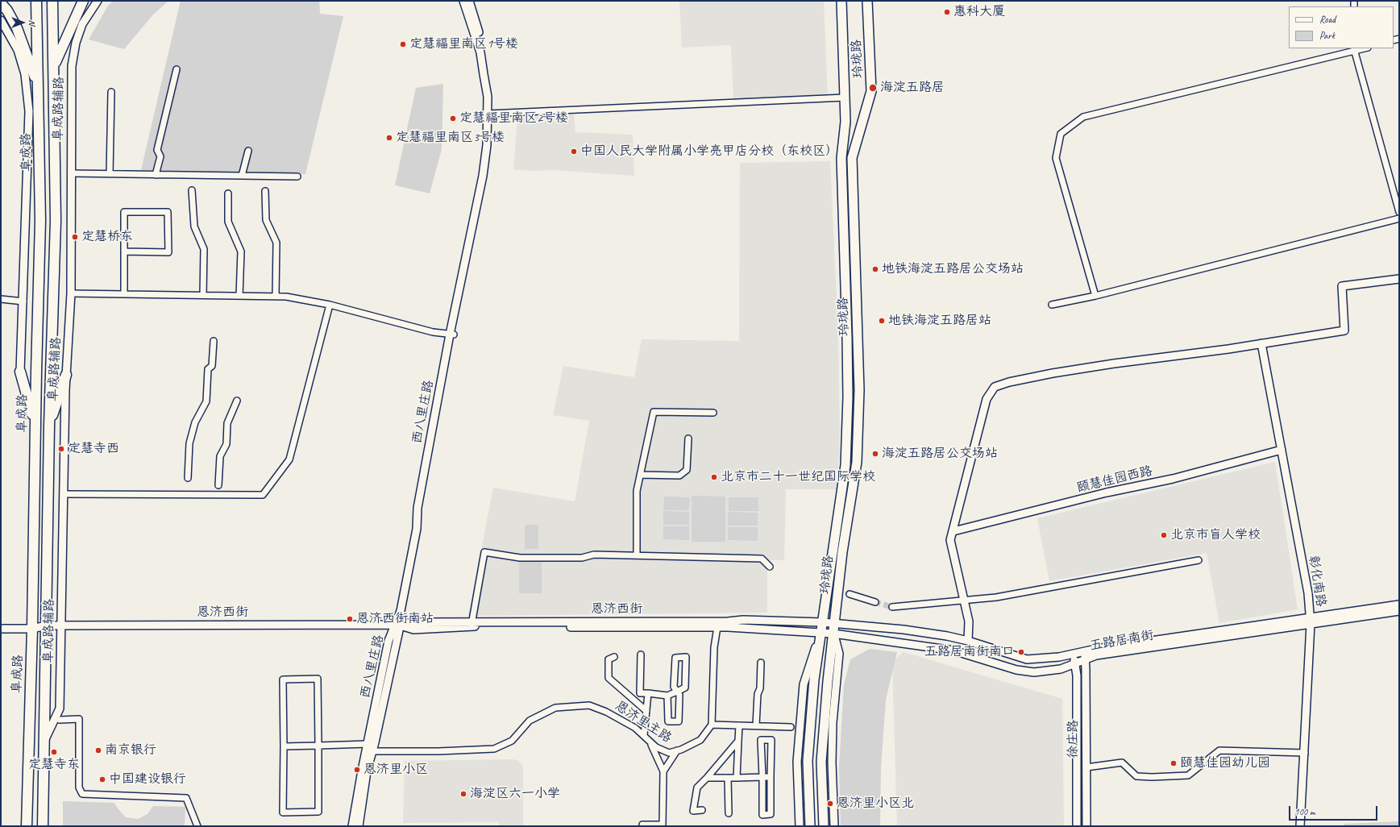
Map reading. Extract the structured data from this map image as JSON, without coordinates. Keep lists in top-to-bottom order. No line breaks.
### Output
{"streets":{"highway":["阜成路"],"main road":["玲珑路"],"street":["阜成路辅路","西八里庄路","颐慧佳园西路","彰化南路","恩济西街","五路居南街","恩济里主路","徐庄路"]},"crossings":[["玲珑路","恩济西街"],["玲珑路","五路居南街"],["阜成路辅路","阜成路"],["阜成路辅路","恩济西街"],["阜成路","恩济西街"],["西八里庄路","恩济西街"],["西八里庄路","恩济里主路"],["彰化南路","五路居南街"],["恩济西街","五路居南街"],["五路居南街","徐庄路"]],"places":["惠科大厦","定慧福里南区1号楼","海淀五路居","定慧福里南区2号楼","定慧福里南区3号楼","中国人民大学附属小学亮甲店分校（东校区）","定慧桥东","地铁海淀五路居公交场站","地铁海淀五路居站","定慧寺西","海淀五路居公交场站","北京市二十一世纪国际学校","北京市盲人学校","恩济西街南站","五路居南街南口","南京银行","定慧寺东","颐慧佳园幼儿园","恩济里小区","中国建设银行","海淀区六一小学","恩济里小区北"],"legend":["Road","Park"],"scale_bar":"100 m","north":"right"}
